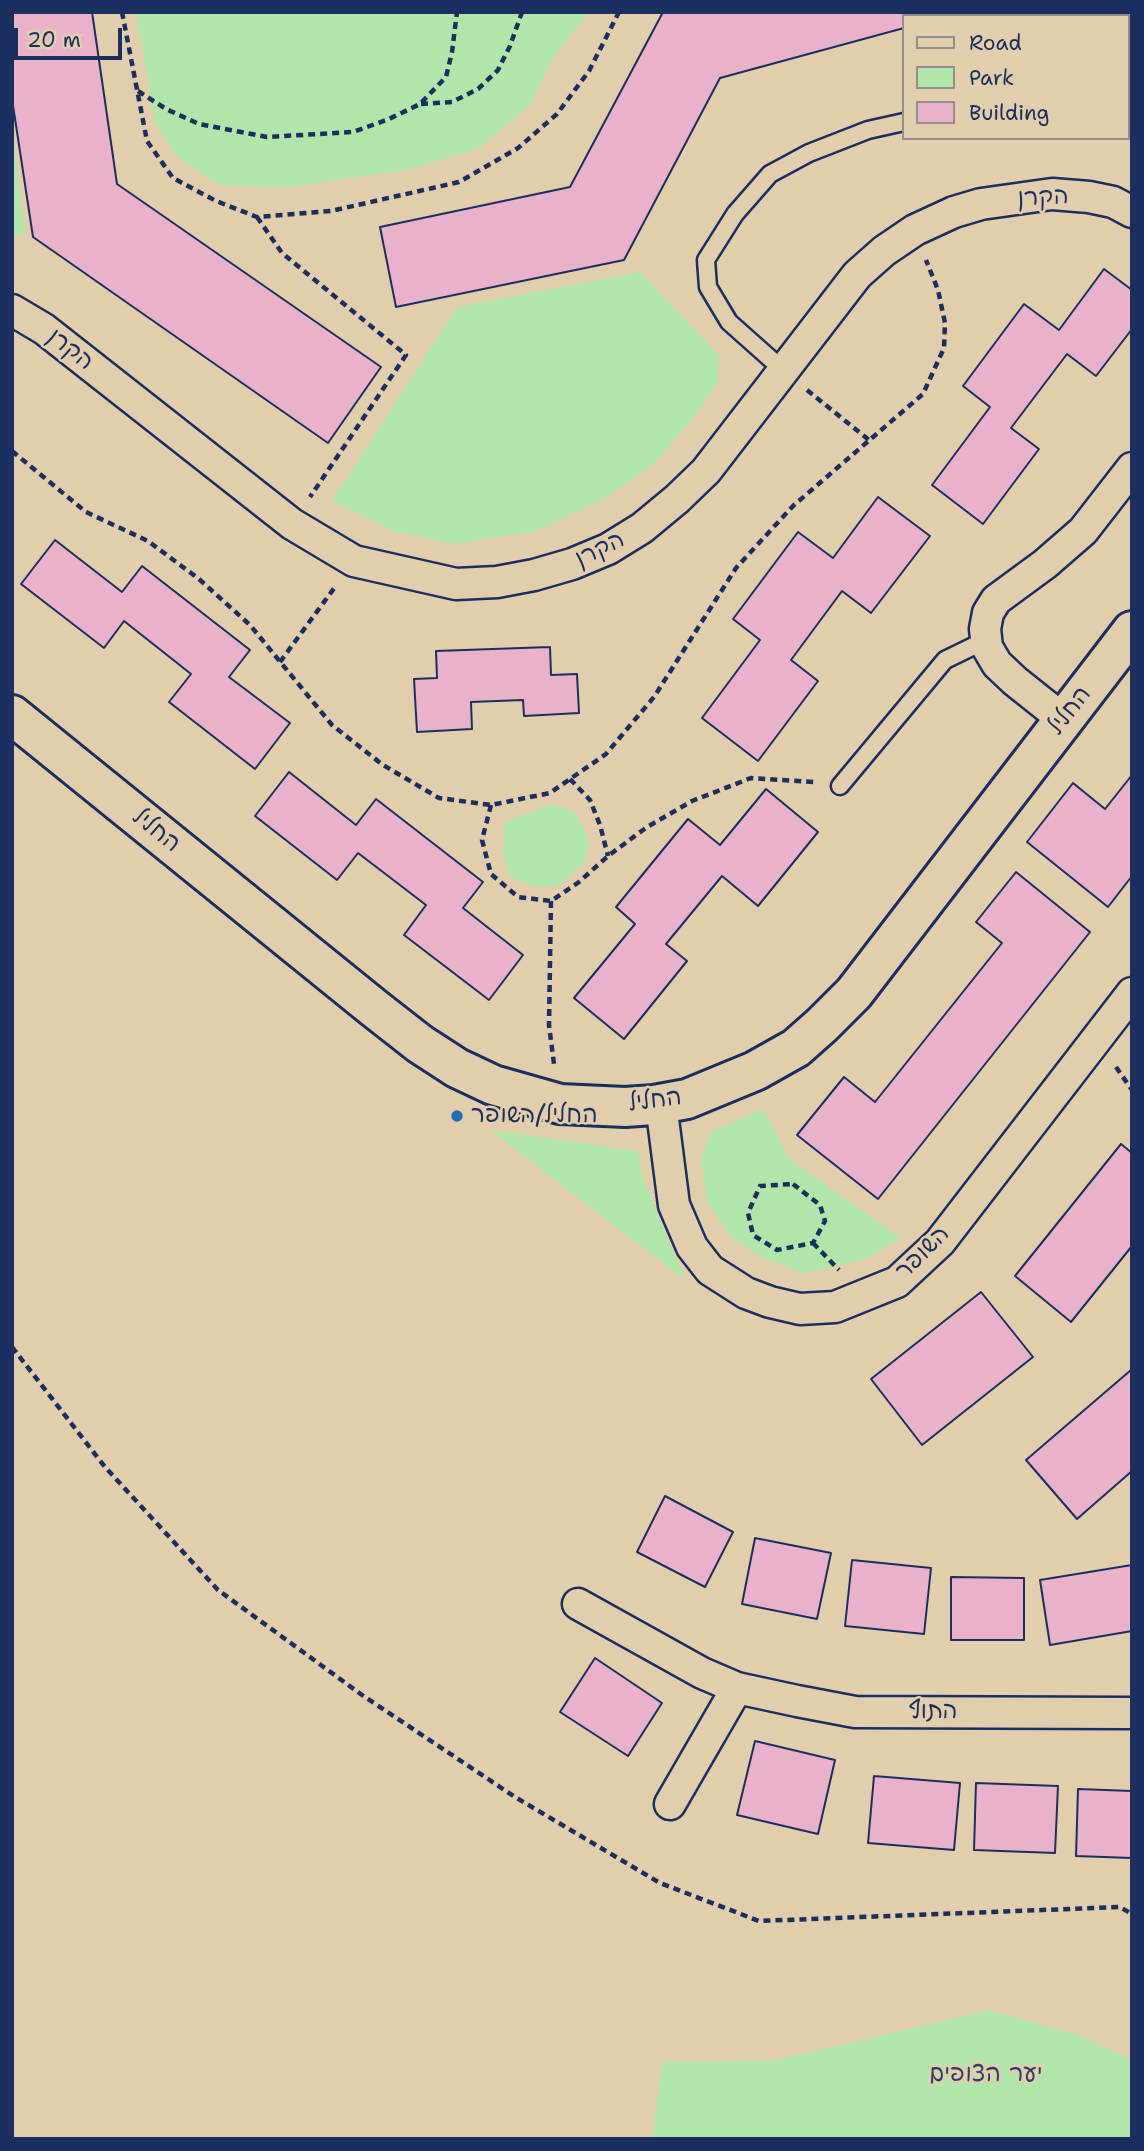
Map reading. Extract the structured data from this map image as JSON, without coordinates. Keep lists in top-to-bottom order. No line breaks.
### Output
{"streets":{"street":["הקרן","החליל","השופר","התוף"]},"crossings":[["החליל","השופר"]],"parks":["יער הצופים"],"places":["החליל/השופר"],"legend":["Road","Park","Building"],"scale_bar":"20 m"}
